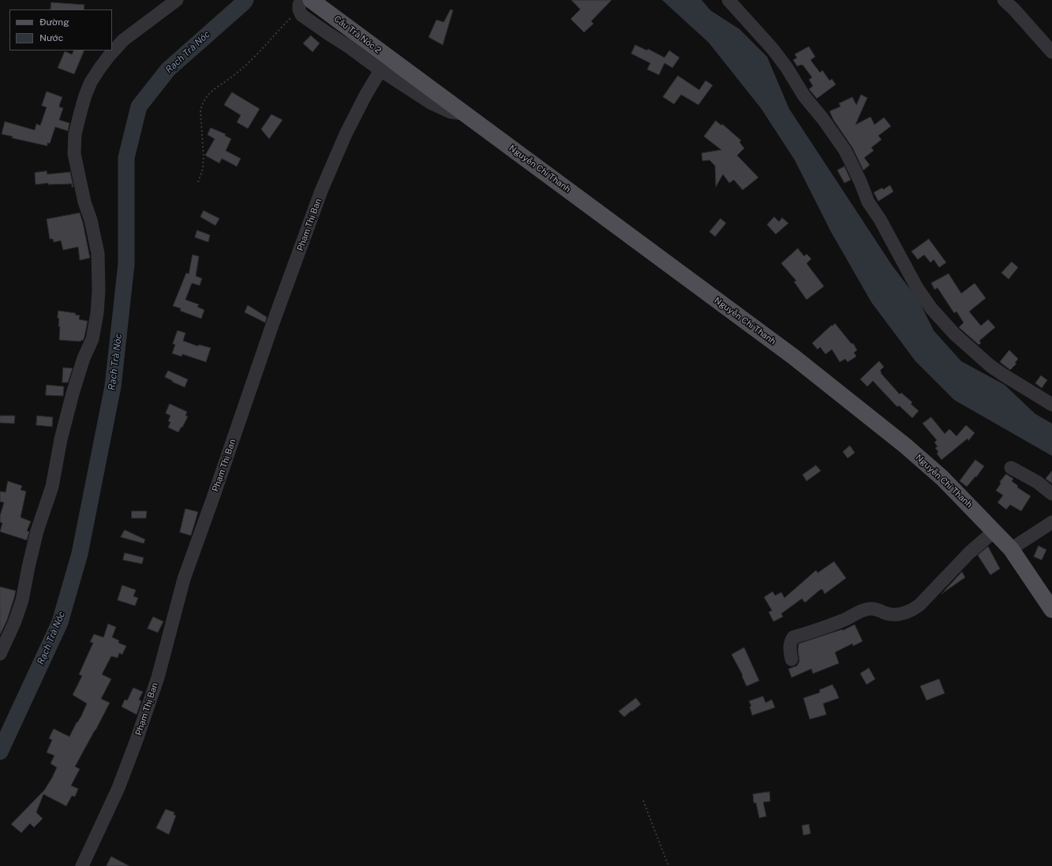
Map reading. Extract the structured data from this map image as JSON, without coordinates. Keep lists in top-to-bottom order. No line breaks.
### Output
{"streets":{"main road":["Cầu Trà Nóc 2","Nguyễn Chí Thanh"],"street":["Phạm Thị Ban"]},"crossings":[["Cầu Trà Nóc 2","Nguyễn Chí Thanh"]],"water":["Rạch Trà Nóc"],"legend":["Đường","Nước"]}
